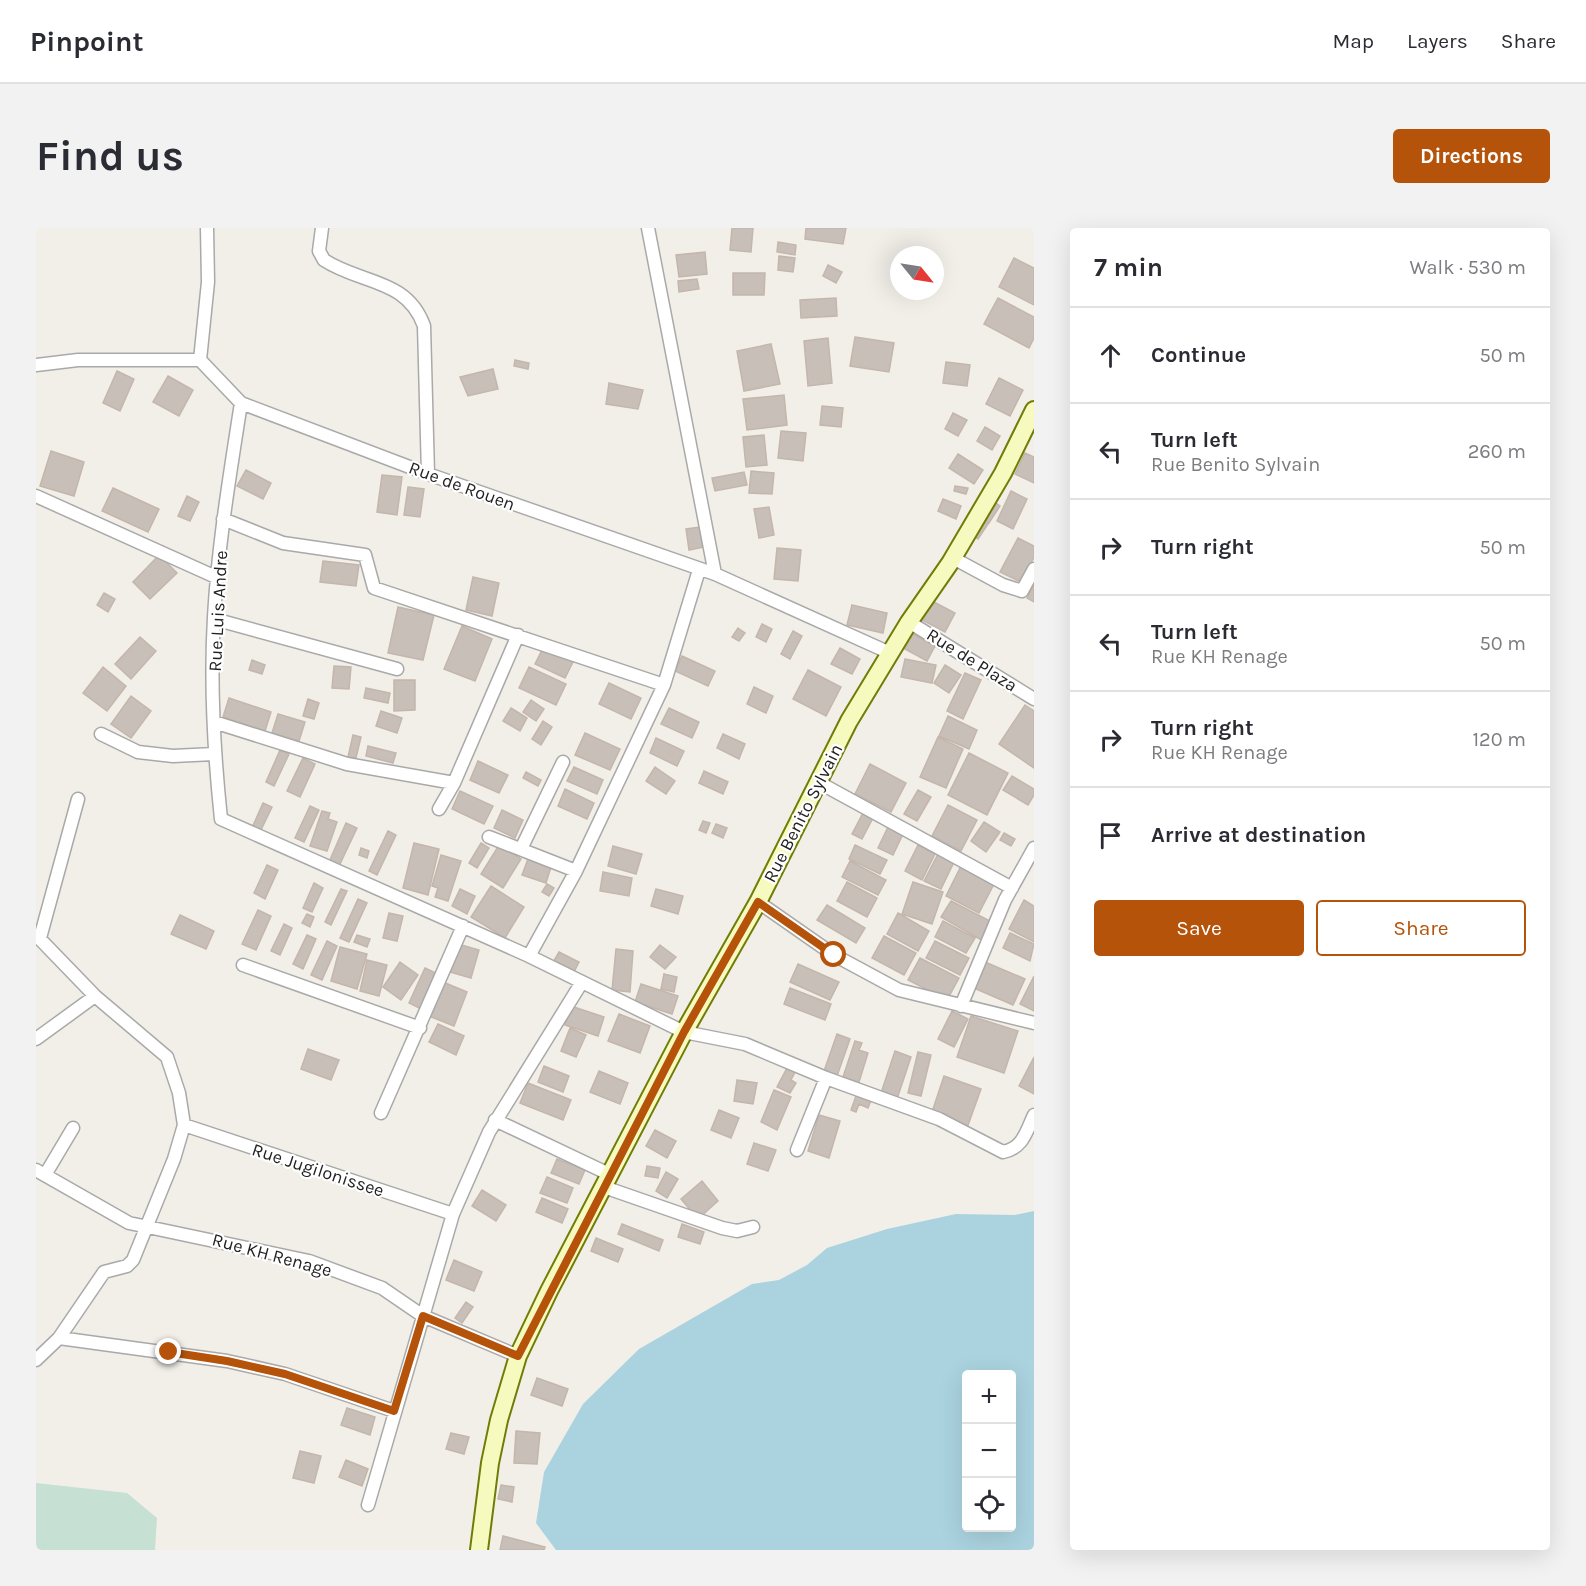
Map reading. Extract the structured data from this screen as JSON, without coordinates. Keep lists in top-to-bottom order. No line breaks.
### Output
{"streets":{"main road":["Rue Benito Sylvain"],"street":["Rue de Rouen","Rue Luis Andre","Rue de Plaza","Rue Jugilonissee","Rue KH Renage"]},"crossings":[["Rue de Rouen","Rue Luis Andre"],["Rue de Rouen","Rue Benito Sylvain"],["Rue de Plaza","Rue Benito Sylvain"],["Rue Benito Sylvain","Rue KH Renage"]],"north":"bottom right","page":{"header":"Pinpoint","nav":["Map","Layers","Share"],"buttons":["Directions",["Save","Share"]],"title":"Find us","heading":["7 min","Walk · 530 m"],"list":[["Continue","50 m"],["Turn left","Rue Benito Sylvain","260 m"],["Turn right","50 m"],["Turn left","Rue KH Renage","50 m"],["Turn right","Rue KH Renage","120 m"],"Arrive at destination"],"map_buttons":["+","−"]}}
